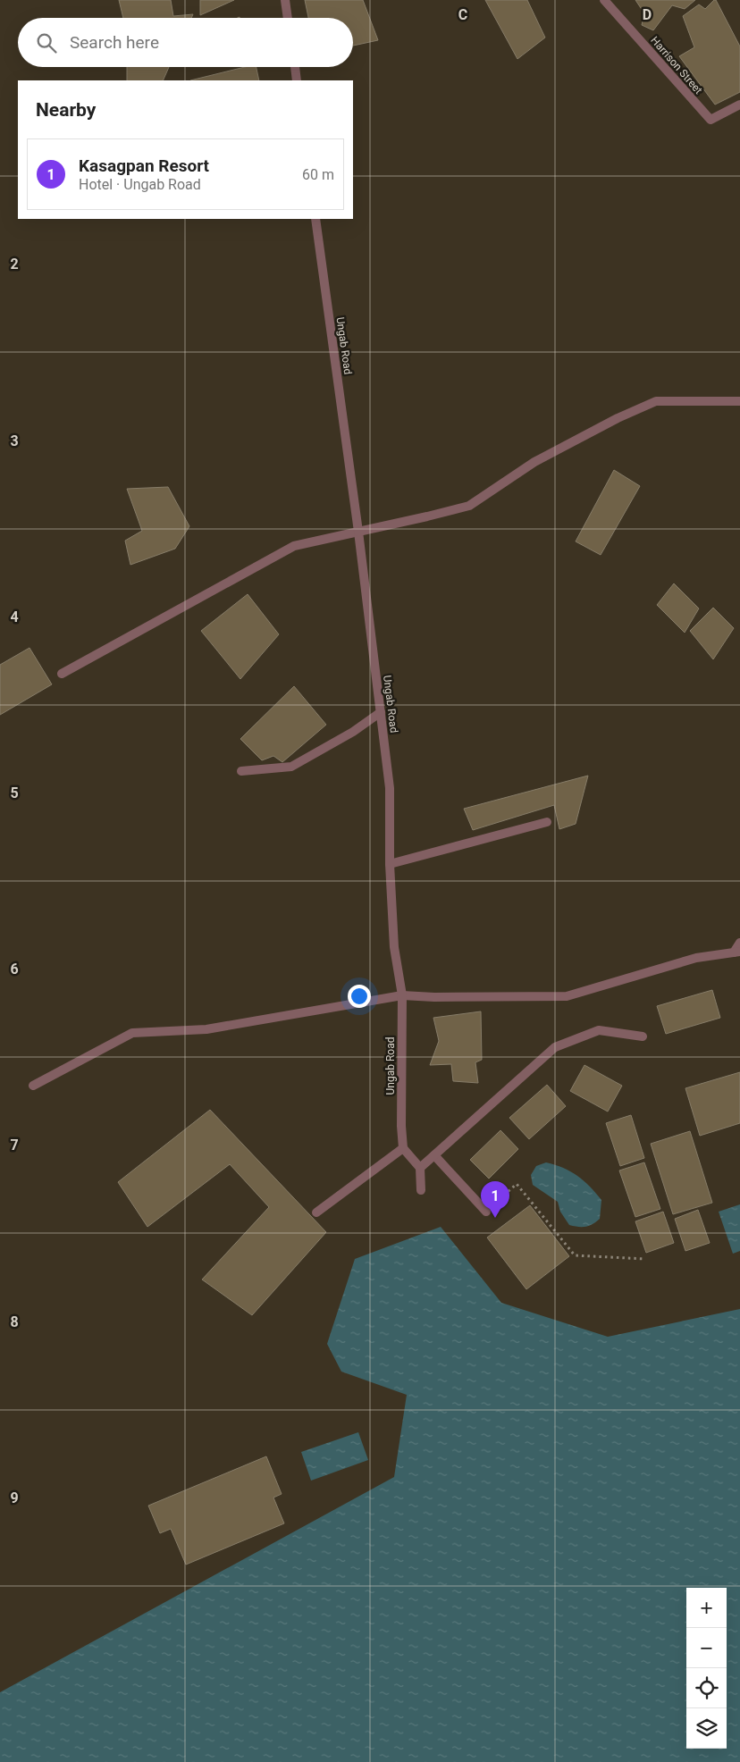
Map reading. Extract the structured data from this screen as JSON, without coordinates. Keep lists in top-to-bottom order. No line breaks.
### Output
{"streets":{"street":["Harrison Street","Ungab Road"]},"page":{"search":"Search here","heading":"Nearby","list":[{"mark":"1","name":"Kasagpan Resort","note":"Hotel · Ungab Road","value":"60 m"}],"pins":"1","map_buttons":["+","−"]},"grid":{"columns":["C","D"],"rows":["2","3","4","5","6","7","8","9"]}}
